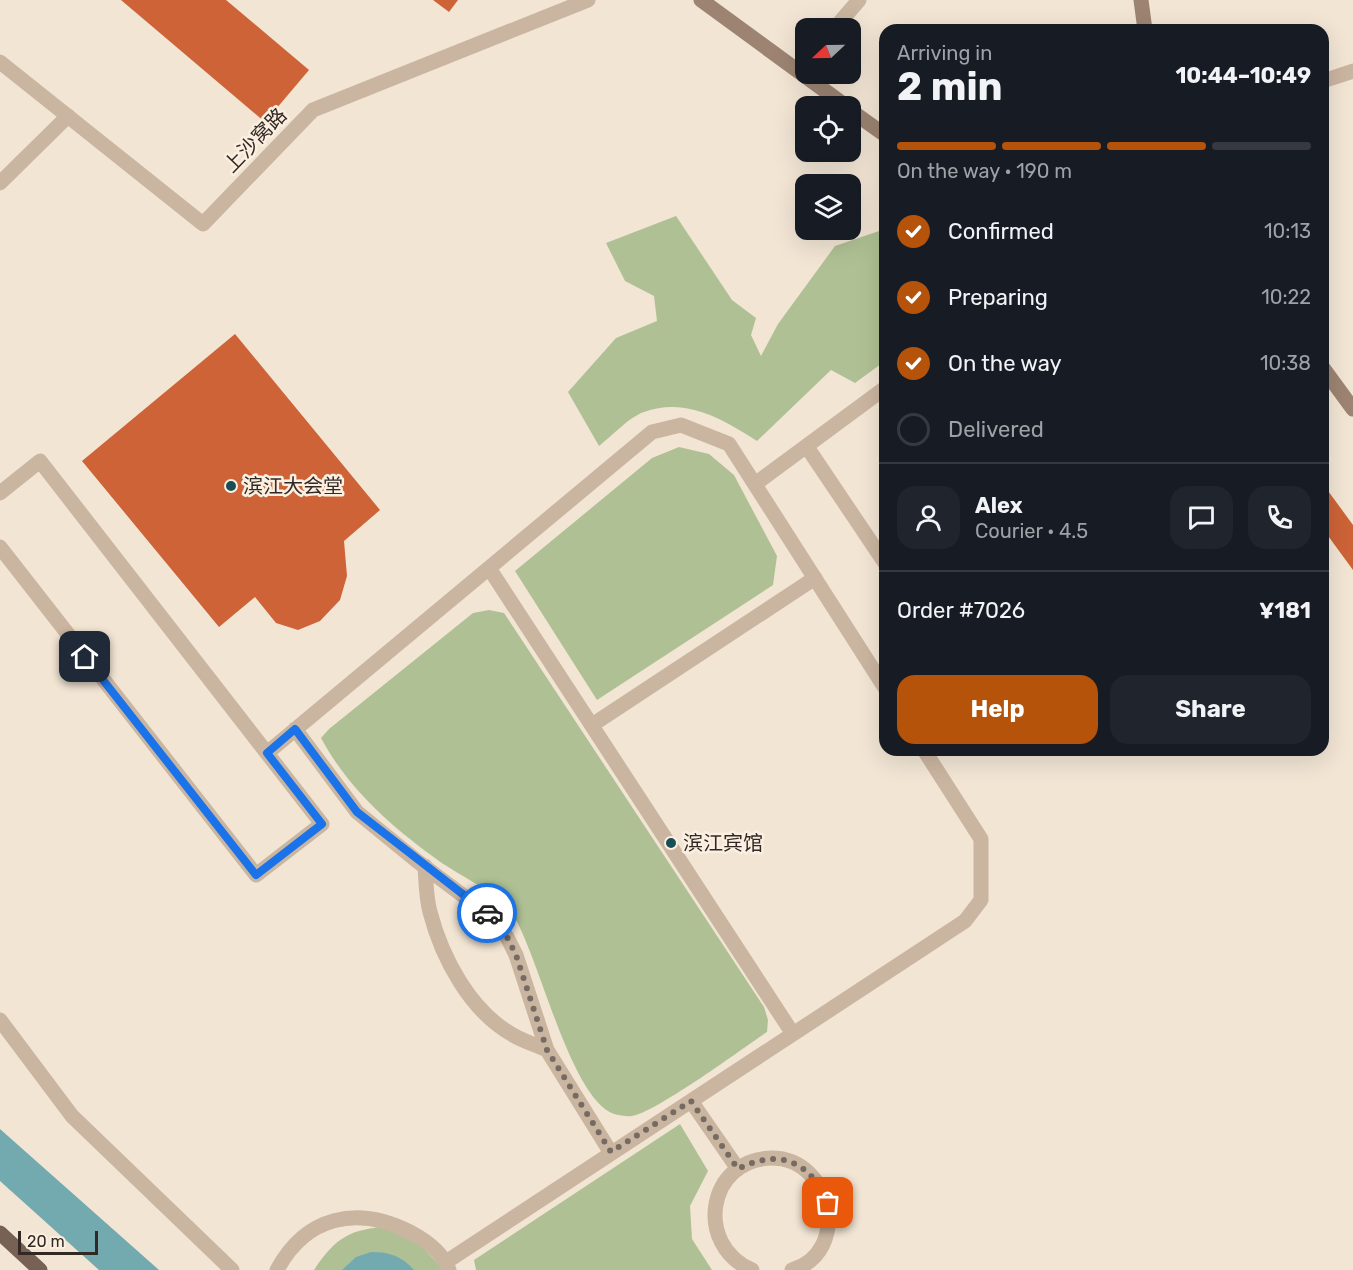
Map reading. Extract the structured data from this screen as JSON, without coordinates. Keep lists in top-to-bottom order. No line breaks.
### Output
{"streets":{"street":["上沙窝路"]},"places":["滨江大会堂","滨江宾馆"],"scale_bar":"20 m","north":"left","page":{"heading":["2 min","Arriving in","10:44–10:49"],"panel":["Alex","Courier · 4.5","Order #7026","¥181"],"bar":"On the way · 190 m","list":[["Confirmed","10:13"],["Preparing","10:22"],["On the way","10:38"],"Delivered"],"buttons":["Help","Share"],"scale":"20 m"}}
